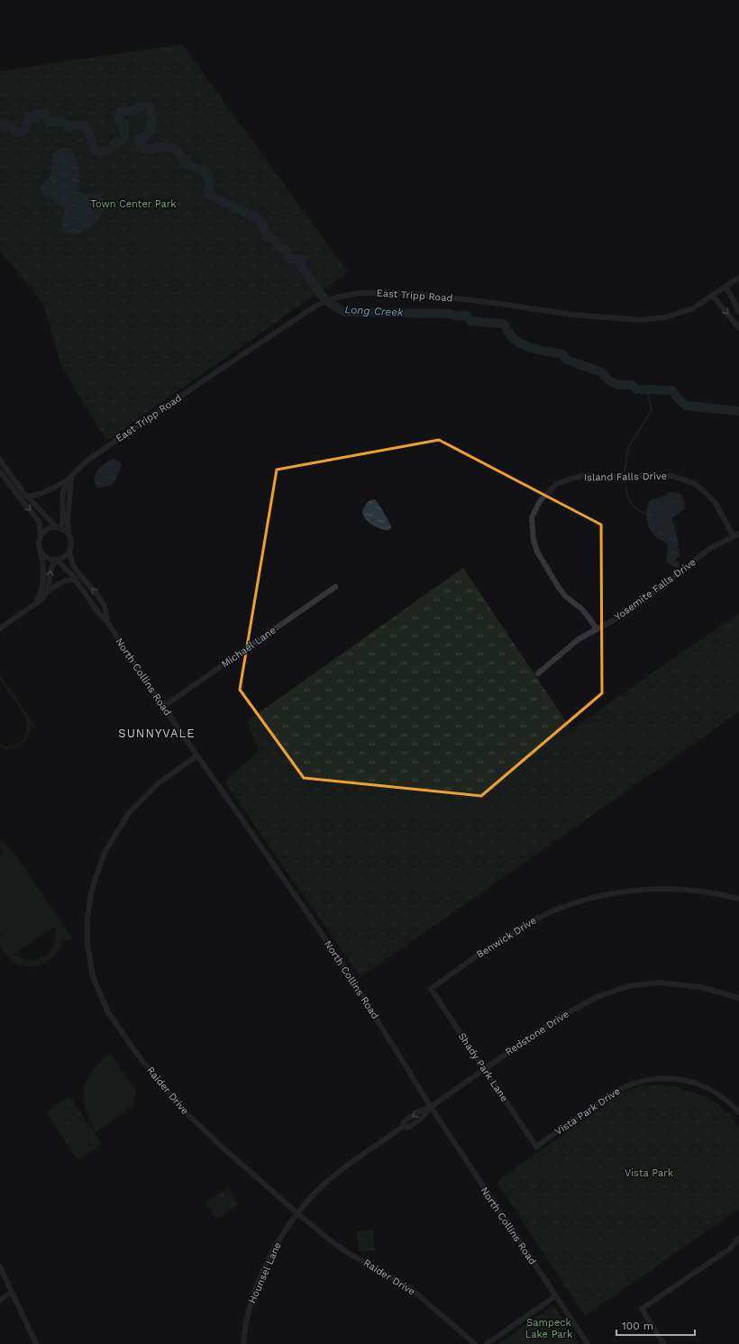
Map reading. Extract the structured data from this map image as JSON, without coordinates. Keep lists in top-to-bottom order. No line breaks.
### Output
{"streets":{"street":["East Tripp Road","Island Falls Drive","Yosemite Falls Drive","Michael Lane","North Collins Road","Benwick Drive","Redstone Drive","Shady Park Lane","Raider Drive","Vista Park Drive","Hounsel Lane"]},"crossings":[["East Tripp Road","North Collins Road"],["Island Falls Drive","Yosemite Falls Drive"],["Michael Lane","North Collins Road"],["North Collins Road","Redstone Drive"],["North Collins Road","Raider Drive"],["North Collins Road","Hounsel Lane"],["Benwick Drive","Shady Park Lane"],["Redstone Drive","Shady Park Lane"],["Redstone Drive","Hounsel Lane"],["Shady Park Lane","Vista Park Drive"],["Raider Drive","Hounsel Lane"]],"districts":["SUNNYVALE"],"water":["Long Creek"],"parks":["Town Center Park","Vista Park","Sampeck Lake Park"],"scale_bar":"100 m"}
